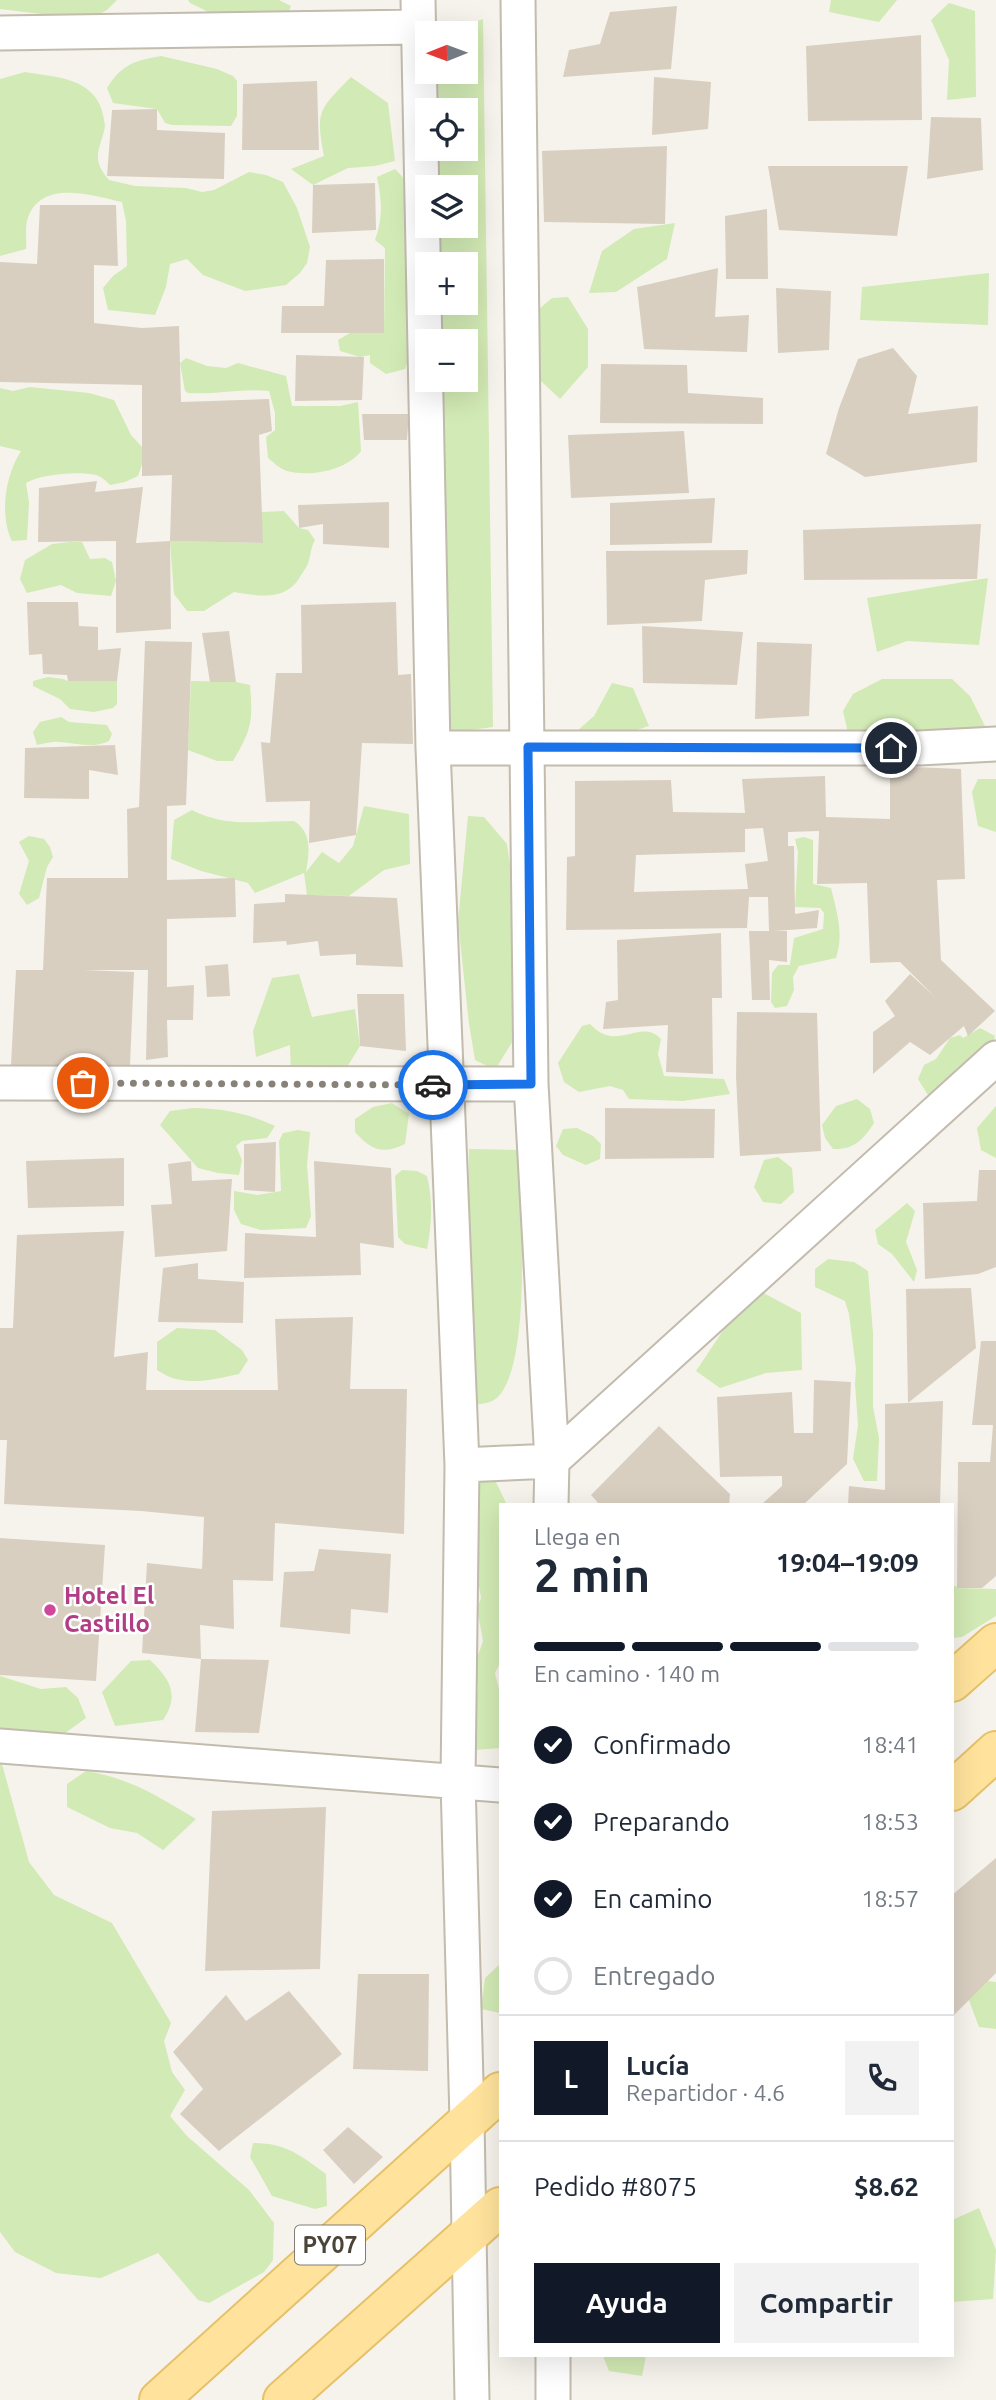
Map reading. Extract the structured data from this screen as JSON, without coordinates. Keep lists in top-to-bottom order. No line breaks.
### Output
{"streets":{"main road":["PY07"]},"places":["Hotel El Castillo"],"north":"left","page":{"map_buttons":["+","−"],"heading":["2 min","Llega en","19:04–19:09"],"panel":["Lucía","Repartidor · 4.6","Pedido #8075","$8.62"],"bar":"En camino · 140 m","list":[["Confirmado","18:41"],["Preparando","18:53"],["En camino","18:57"],"Entregado"],"round":"L","buttons":["Ayuda","Compartir"]}}
